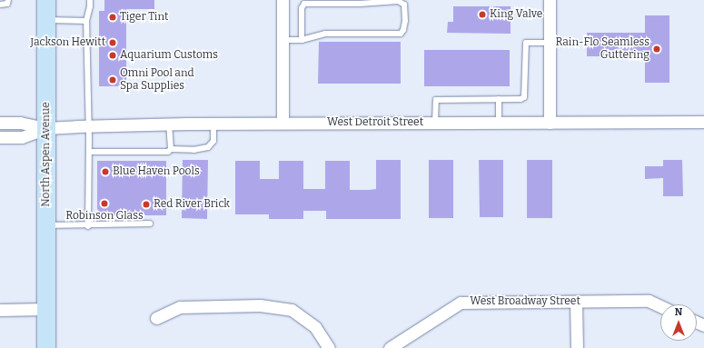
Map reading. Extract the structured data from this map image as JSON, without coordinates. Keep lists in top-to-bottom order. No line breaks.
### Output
{"streets":{"main road":["North Aspen Avenue"],"street":["West Detroit Street","West Broadway Street"]},"crossings":[["West Detroit Street","North Aspen Avenue"]],"places":["King Valve","Tiger Tint","Jackson Hewitt","Rain-Flo Seamless Guttering","Aquarium Customs","Omni Pool and Spa Supplies","Blue Haven Pools","Robinson Glass","Red River Brick"],"north":"top"}
